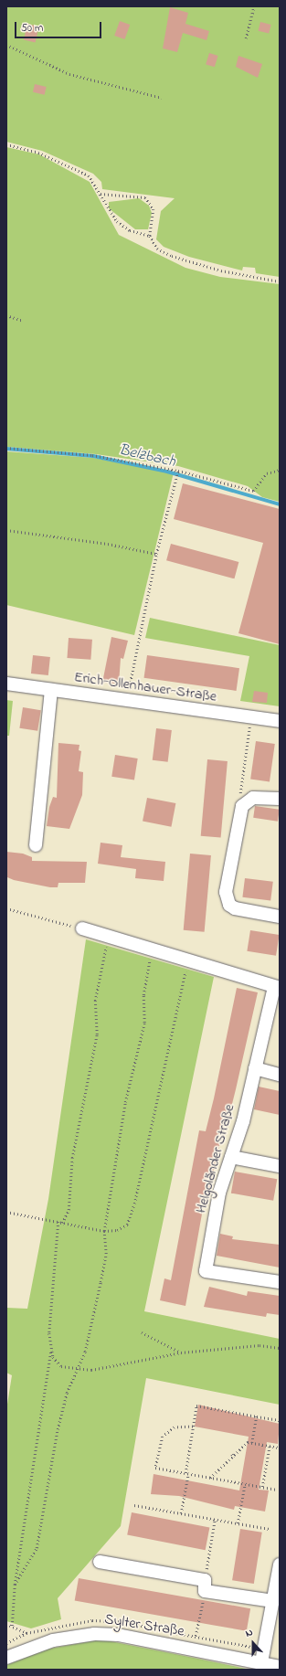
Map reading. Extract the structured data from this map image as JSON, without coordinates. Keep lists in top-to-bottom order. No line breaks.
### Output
{"streets":{"street":["Erich-Ollenhauer-Straße","Helgoländer Straße","Sylter Straße"]},"water":["Belzbach"],"scale_bar":"50 m","north":"top"}
